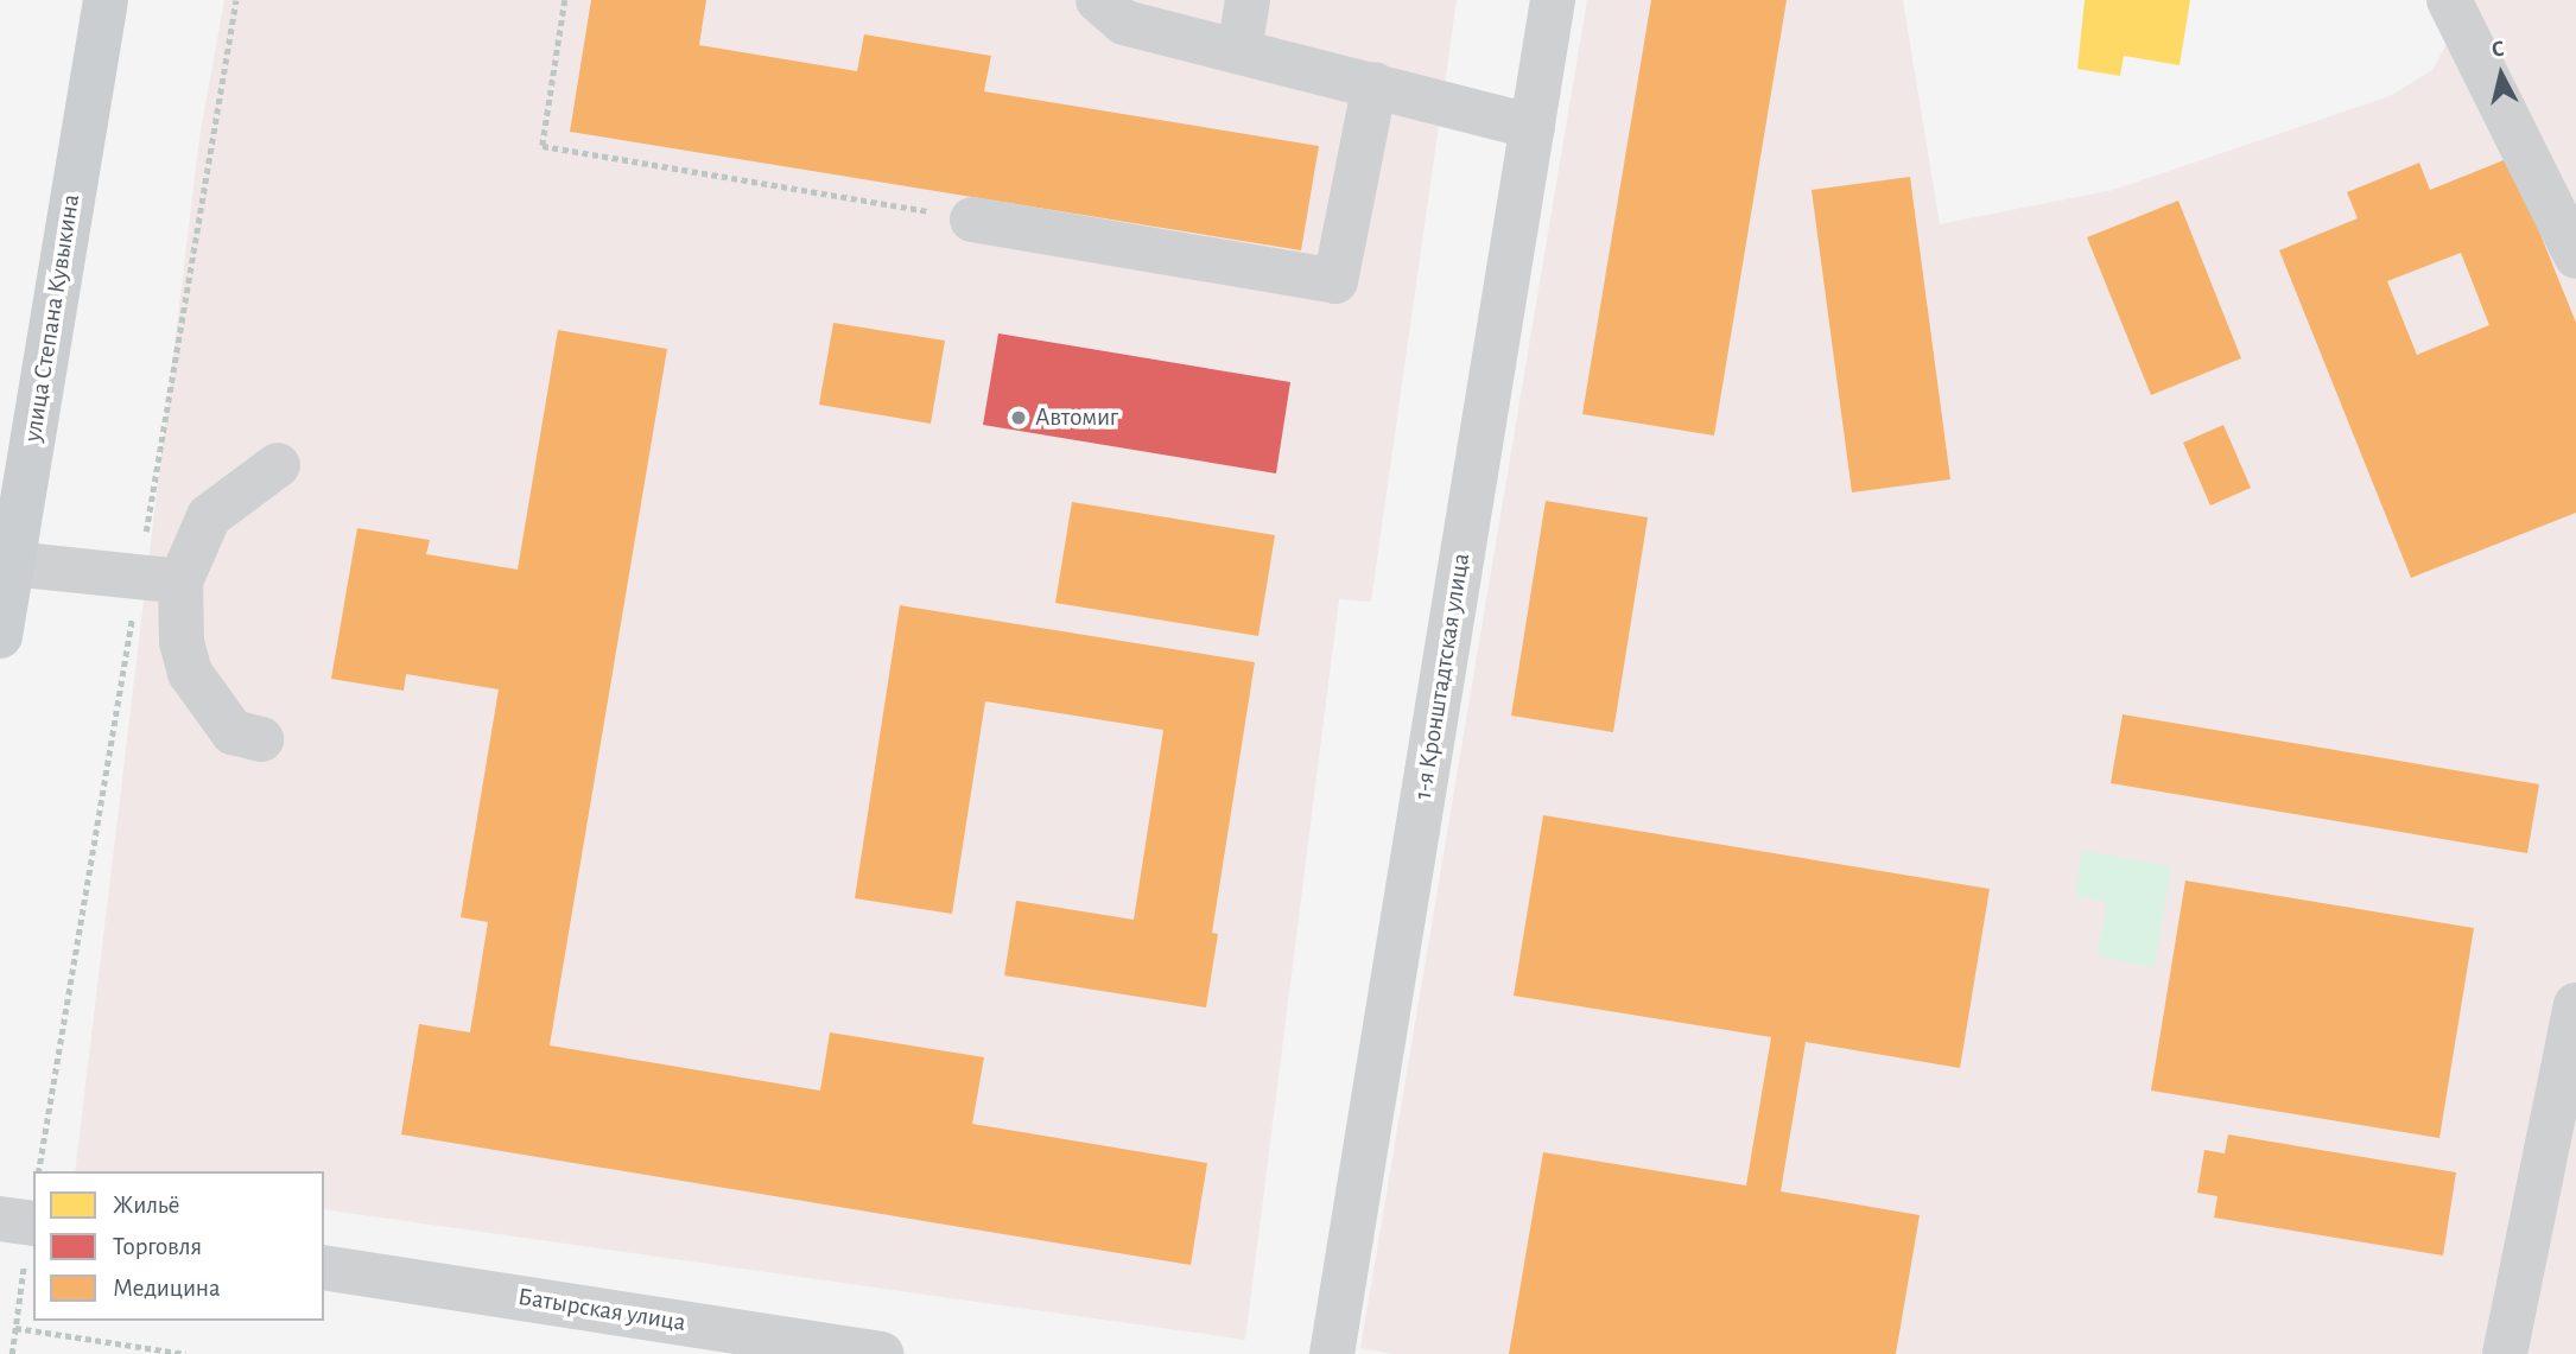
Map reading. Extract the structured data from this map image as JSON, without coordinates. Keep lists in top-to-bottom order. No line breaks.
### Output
{"streets":{"main road":["улица Степана Кувыкина"],"street":["1-я Кронштадтская улица","Батырская улица"]},"places":["Автомиг"],"legend":["Жильё","Торговля","Медицина"],"north":"top"}
